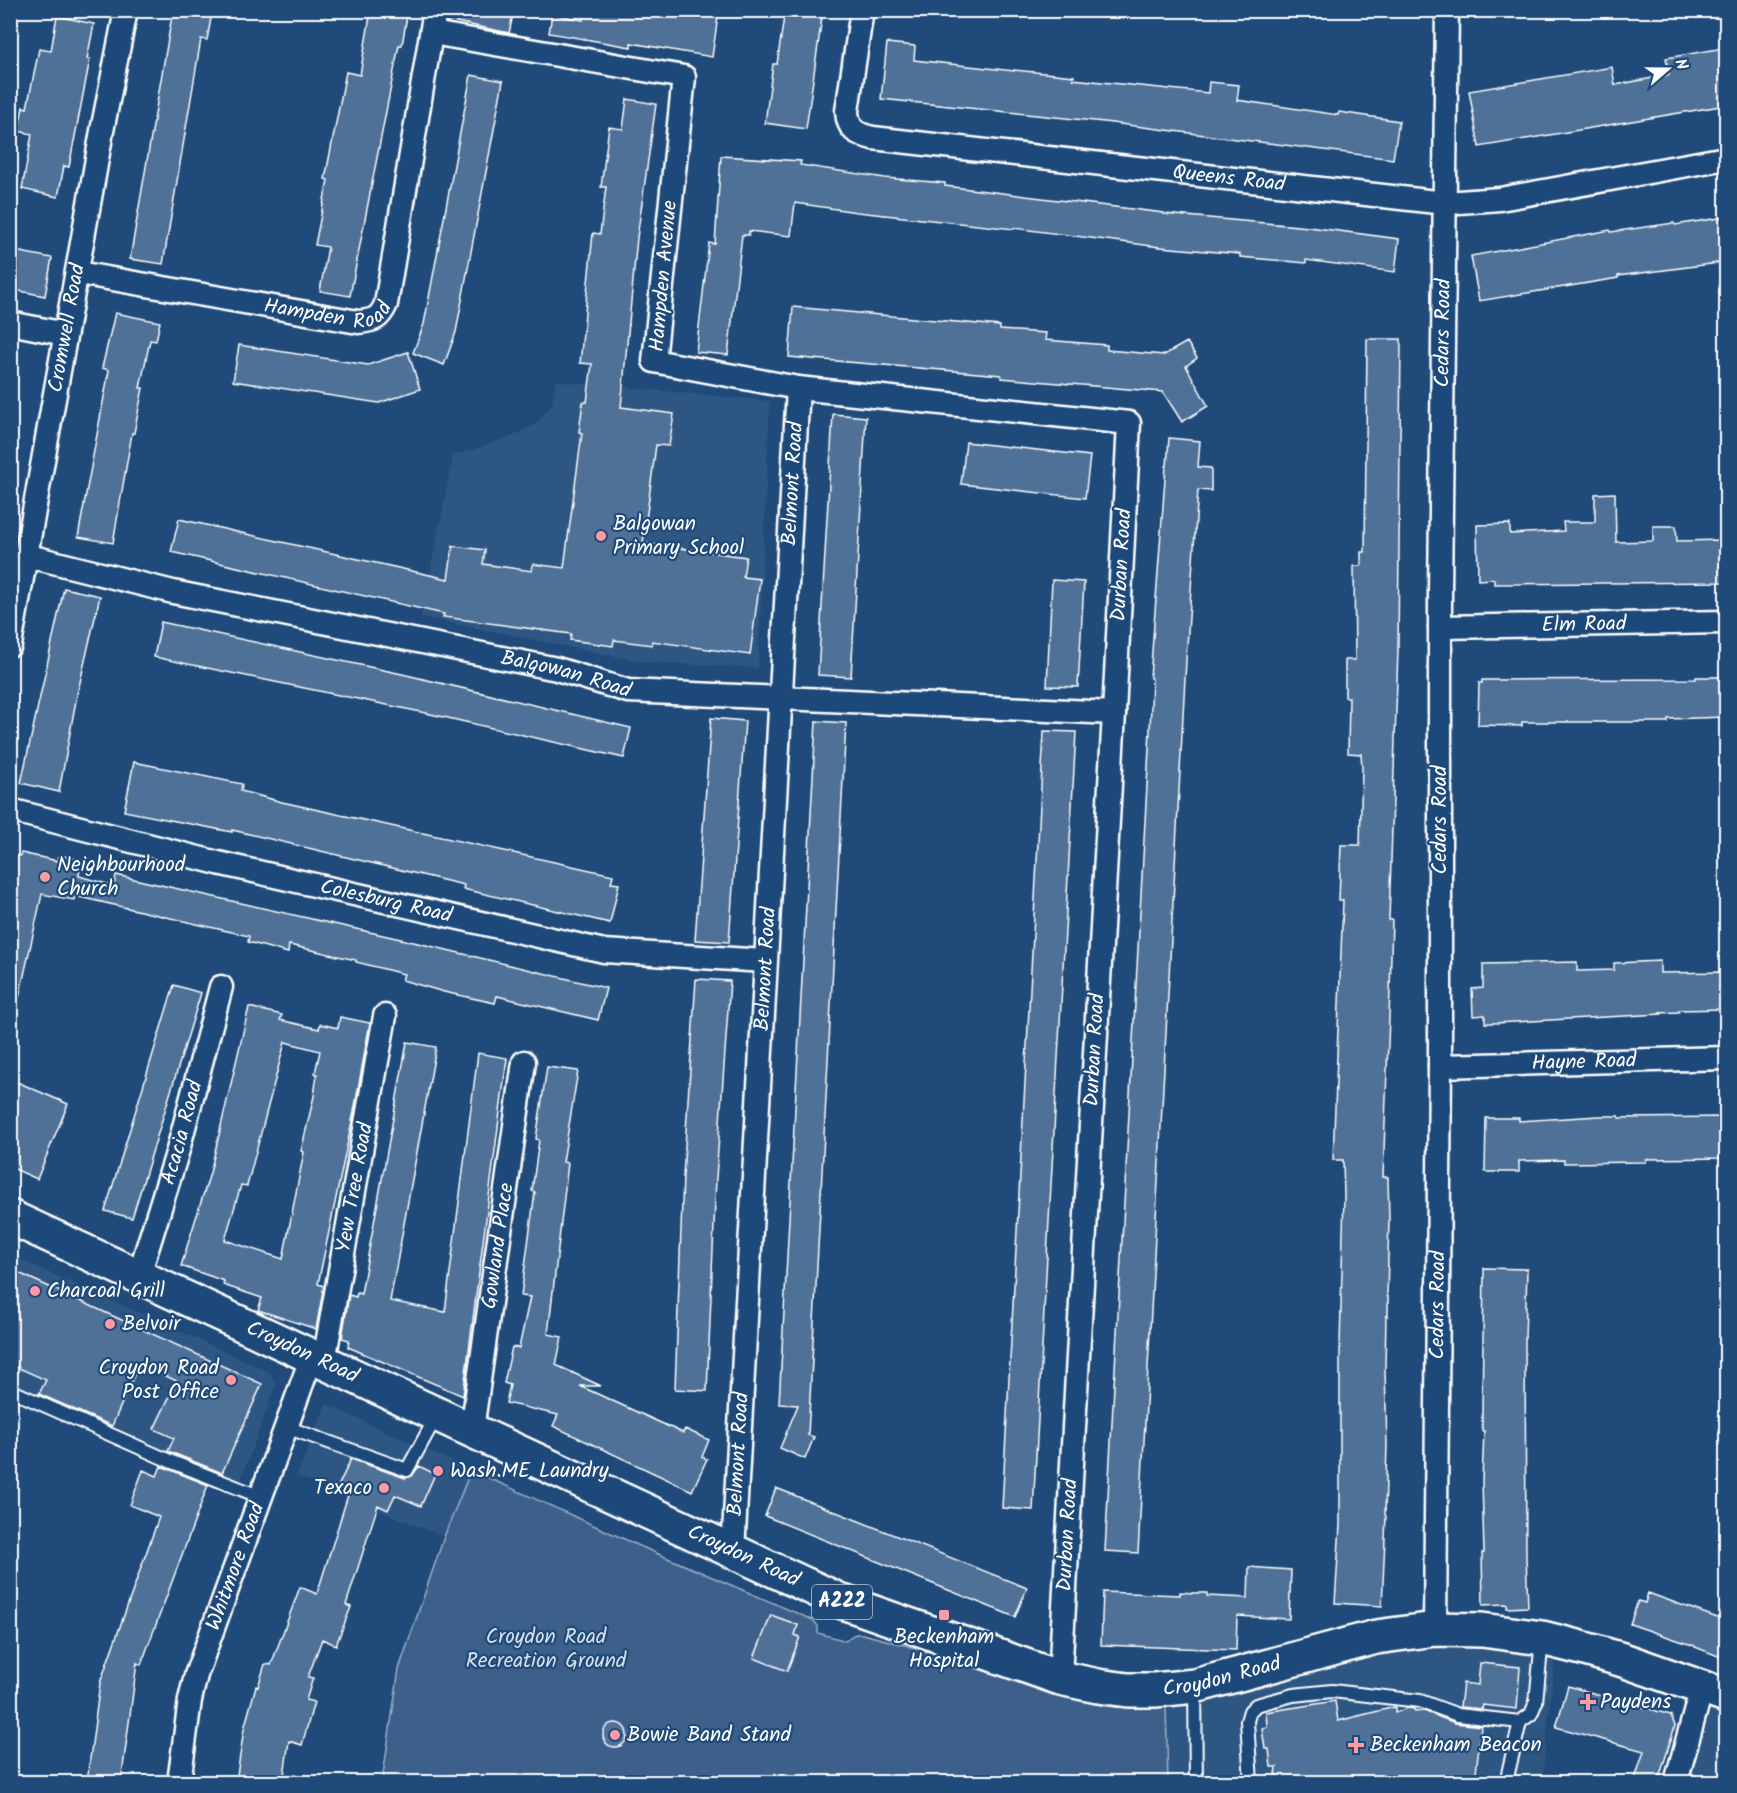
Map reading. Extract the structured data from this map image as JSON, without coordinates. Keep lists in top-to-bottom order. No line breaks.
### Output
{"streets":{"main road":["Croydon Road","A222"],"street":["Queens Road","Hampden Avenue","Hampden Road","Cromwell Road","Cedars Road","Belmont Road","Durban Road","Elm Road","Balgowan Road","Colesburg Road","Hayne Road","Acacia Road","Yew Tree Road","Gowland Place","Whitmore Road"]},"crossings":[["Queens Road","Cedars Road"],["Hampden Avenue","Hampden Road"],["Hampden Avenue","Belmont Road"],["Hampden Avenue","Durban Road"],["Hampden Road","Cromwell Road"],["Cromwell Road","Balgowan Road"],["Cedars Road","Elm Road"],["Cedars Road","Hayne Road"],["Cedars Road","Croydon Road"],["Belmont Road","Balgowan Road"],["Belmont Road","Colesburg Road"],["Belmont Road","Croydon Road"],["Durban Road","Balgowan Road"],["Durban Road","Croydon Road"],["Acacia Road","Croydon Road"],["Yew Tree Road","Croydon Road"],["Yew Tree Road","Whitmore Road"],["Gowland Place","Croydon Road"],["Croydon Road","Whitmore Road"]],"parks":["Croydon Road Recreation Ground"],"places":{"other":["Balgowan Primary School","Neighbourhood Church","Charcoal Grill","Belvoir","Croydon Road Post Office","Wash.ME Laundry","Texaco","Bowie Band Stand"],"transit":["Beckenham Hospital"],"health":["Paydens","Beckenham Beacon"]},"north":"right"}
